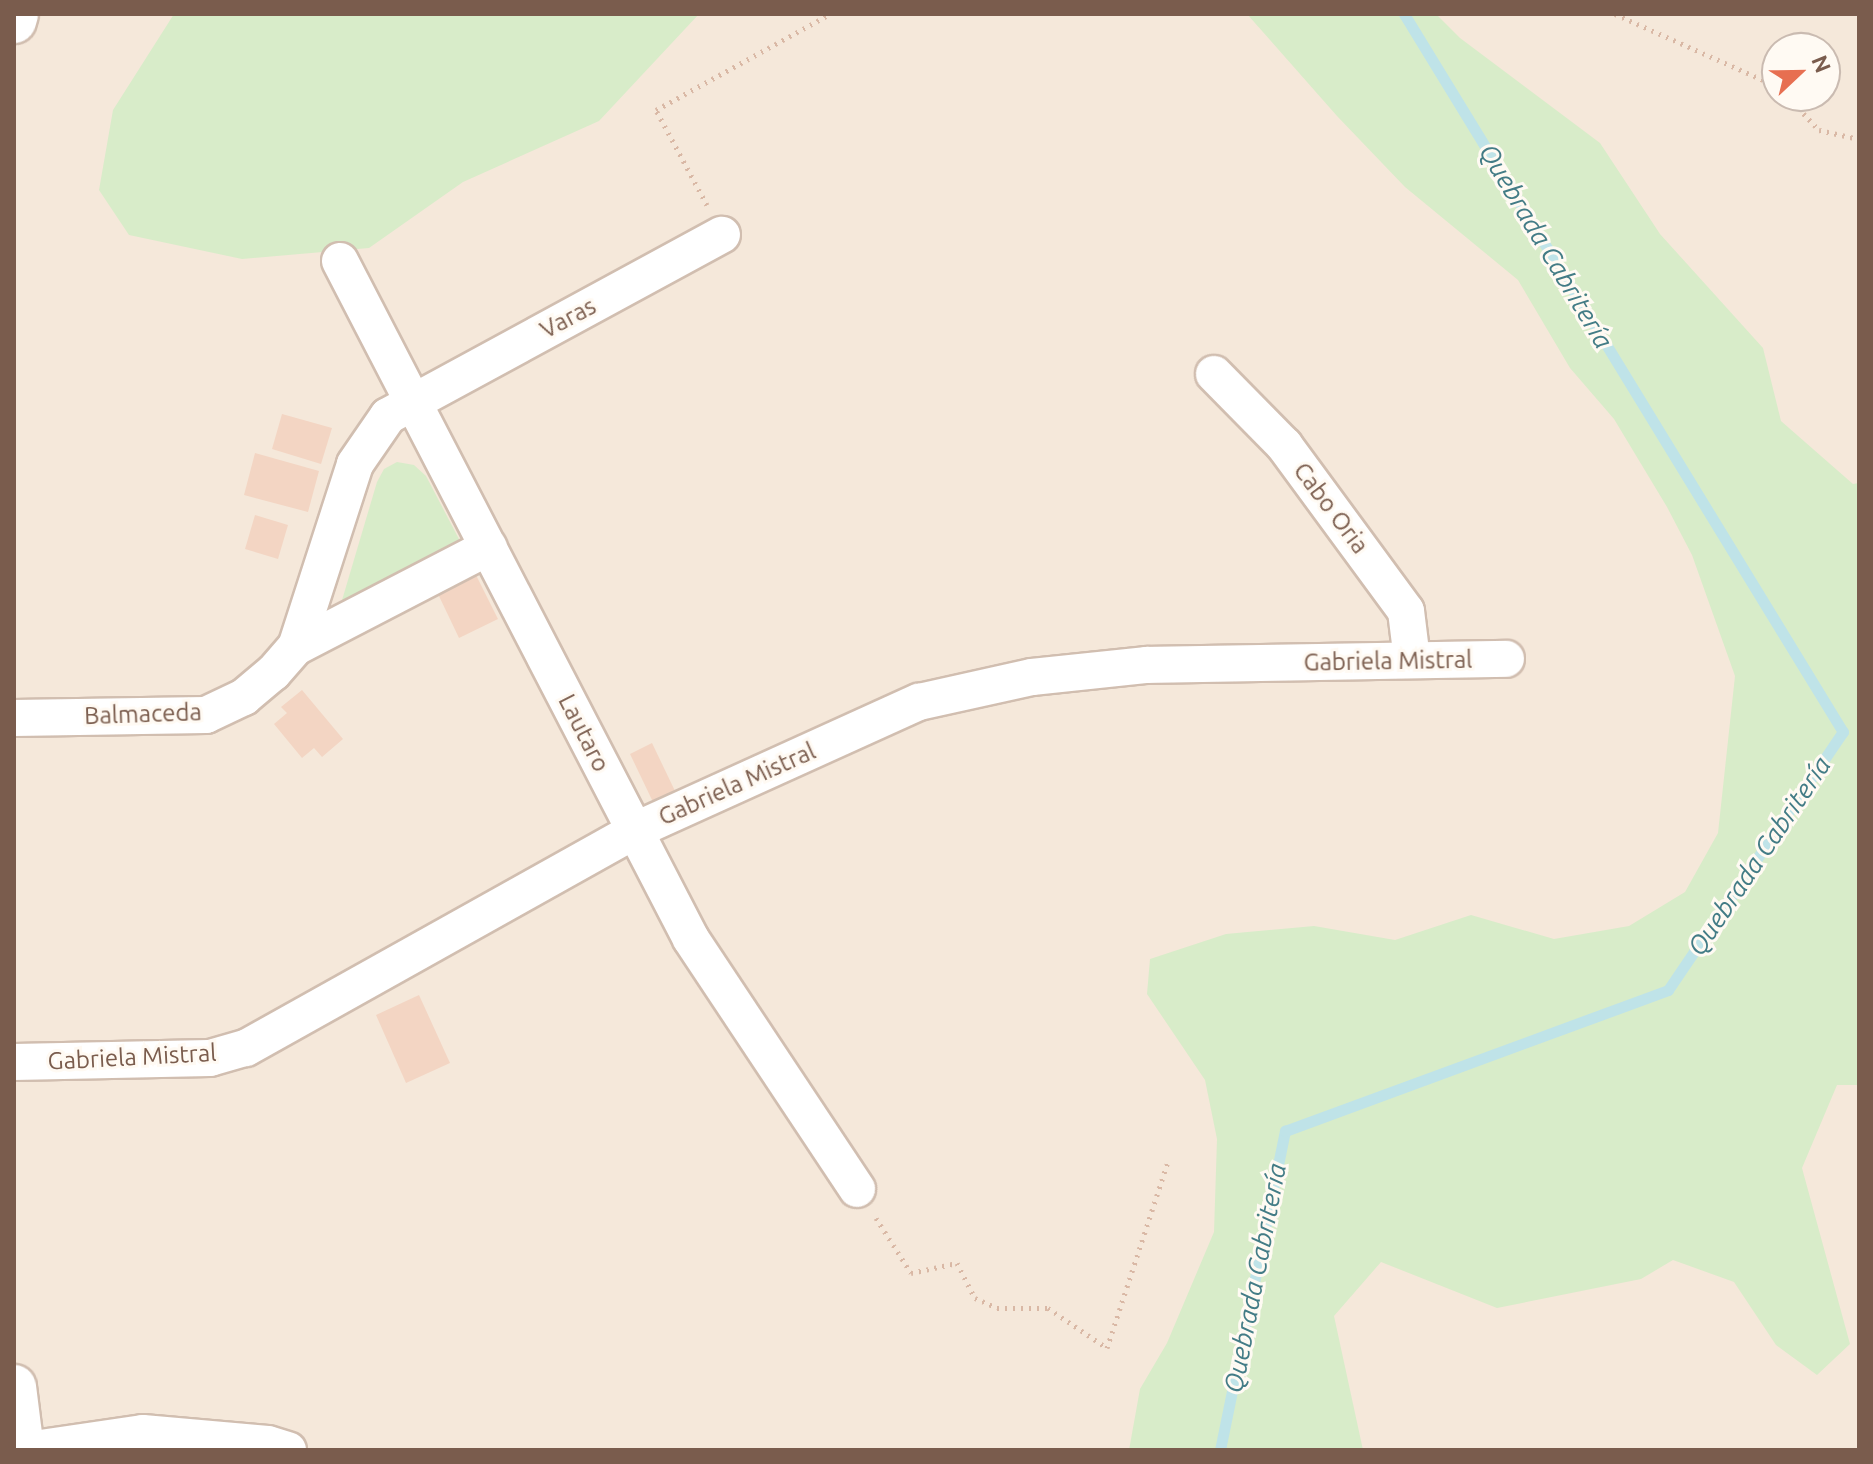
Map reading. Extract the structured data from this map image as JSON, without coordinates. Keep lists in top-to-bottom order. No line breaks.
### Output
{"streets":{"street":["Varas","Cabo Oria","Gabriela Mistral","Balmaceda","Lautaro"]},"crossings":[["Varas","Balmaceda"],["Varas","Lautaro"],["Cabo Oria","Gabriela Mistral"],["Gabriela Mistral","Lautaro"],["Balmaceda","Lautaro"]],"water":["Quebrada Cabritería"],"north":"right"}
